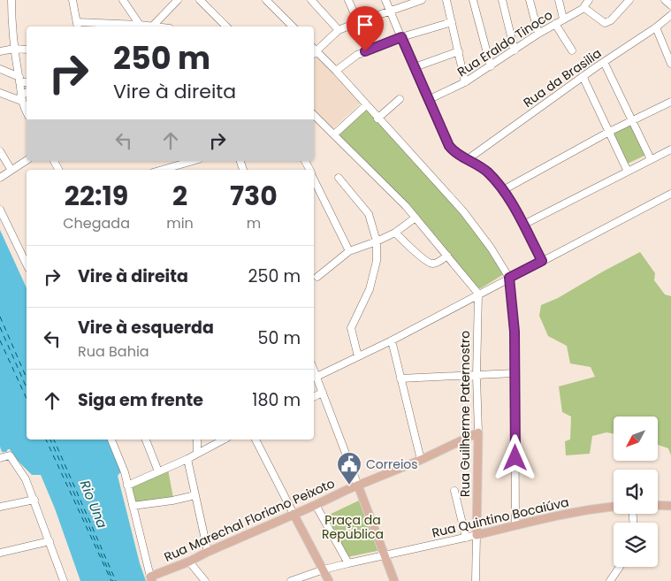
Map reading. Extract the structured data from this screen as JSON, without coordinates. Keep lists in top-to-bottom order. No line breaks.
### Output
{"streets":{"main road":["Rua Guilherme Paternostro","Rua Quintino Bocaiúva","Rua Marechal Floriano Peixoto"],"street":["Rua Eraldo Tinoco","Rua da Brasilia"]},"crossings":[["Rua Guilherme Paternostro","Rua Quintino Bocaiúva"],["Rua Guilherme Paternostro","Rua Marechal Floriano Peixoto"]],"water":["Rio Una"],"parks":["Praça da Republica"],"places":{"public building":["Correios"]},"north":"bottom left","page":{"turn":["250 m","Vire à direita"],"eta":["22:19","Chegada","2","min","730","m"],"list":[{"name":"Vire à direita","value":"250 m"},{"name":"Vire à esquerda","note":"Rua Bahia","value":"50 m"},{"name":"Siga em frente","value":"180 m"}]}}
